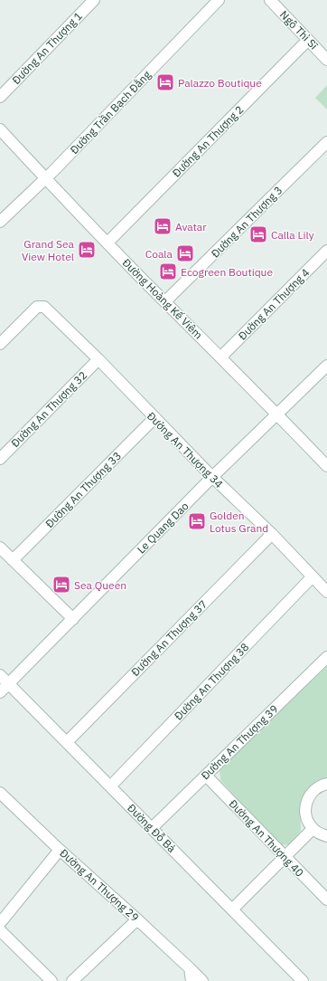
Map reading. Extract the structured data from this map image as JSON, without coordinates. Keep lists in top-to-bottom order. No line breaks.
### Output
{"streets":{"street":["Ngô Thì Sĩ","Đường An Thượng 1","Đường Trần Bạch Đằng","Đường An Thượng 2","Đường An Thượng 3","Đường Hoàng Kế Viêm","Đường An Thượng 4","Đường An Thượng 32","Đường An Thượng 34","Đường An Thượng 33","Le Quang Dao","Đường An Thượng 37","Đường An Thượng 38","Đường An Thượng 39","Đường Đỗ Bá","Đường An Thượng 40","Đường An Thượng 29"]},"crossings":[["Ngô Thì Sĩ","Đường An Thượng 2"],["Đường Trần Bạch Đằng","Đường Hoàng Kế Viêm"],["Đường An Thượng 2","Đường Hoàng Kế Viêm"],["Đường An Thượng 3","Đường Hoàng Kế Viêm"],["Đường Hoàng Kế Viêm","Đường An Thượng 4"],["Đường Hoàng Kế Viêm","Le Quang Dao"],["Đường An Thượng 32","Đường An Thượng 34"],["Đường An Thượng 34","Đường An Thượng 33"],["Đường An Thượng 34","Le Quang Dao"],["Đường An Thượng 34","Đường An Thượng 37"],["Đường An Thượng 34","Đường An Thượng 38"],["Le Quang Dao","Đường Đỗ Bá"],["Đường An Thượng 37","Đường Đỗ Bá"],["Đường An Thượng 38","Đường Đỗ Bá"],["Đường An Thượng 39","Đường Đỗ Bá"],["Đường An Thượng 39","Đường An Thượng 40"]],"places":{"hotel":["Palazzo Boutique","Avatar","Calla Lily","Grand Sea View Hotel","Coala","Ecogreen Boutique","Golden Lotus Grand","Sea Queen"]}}
